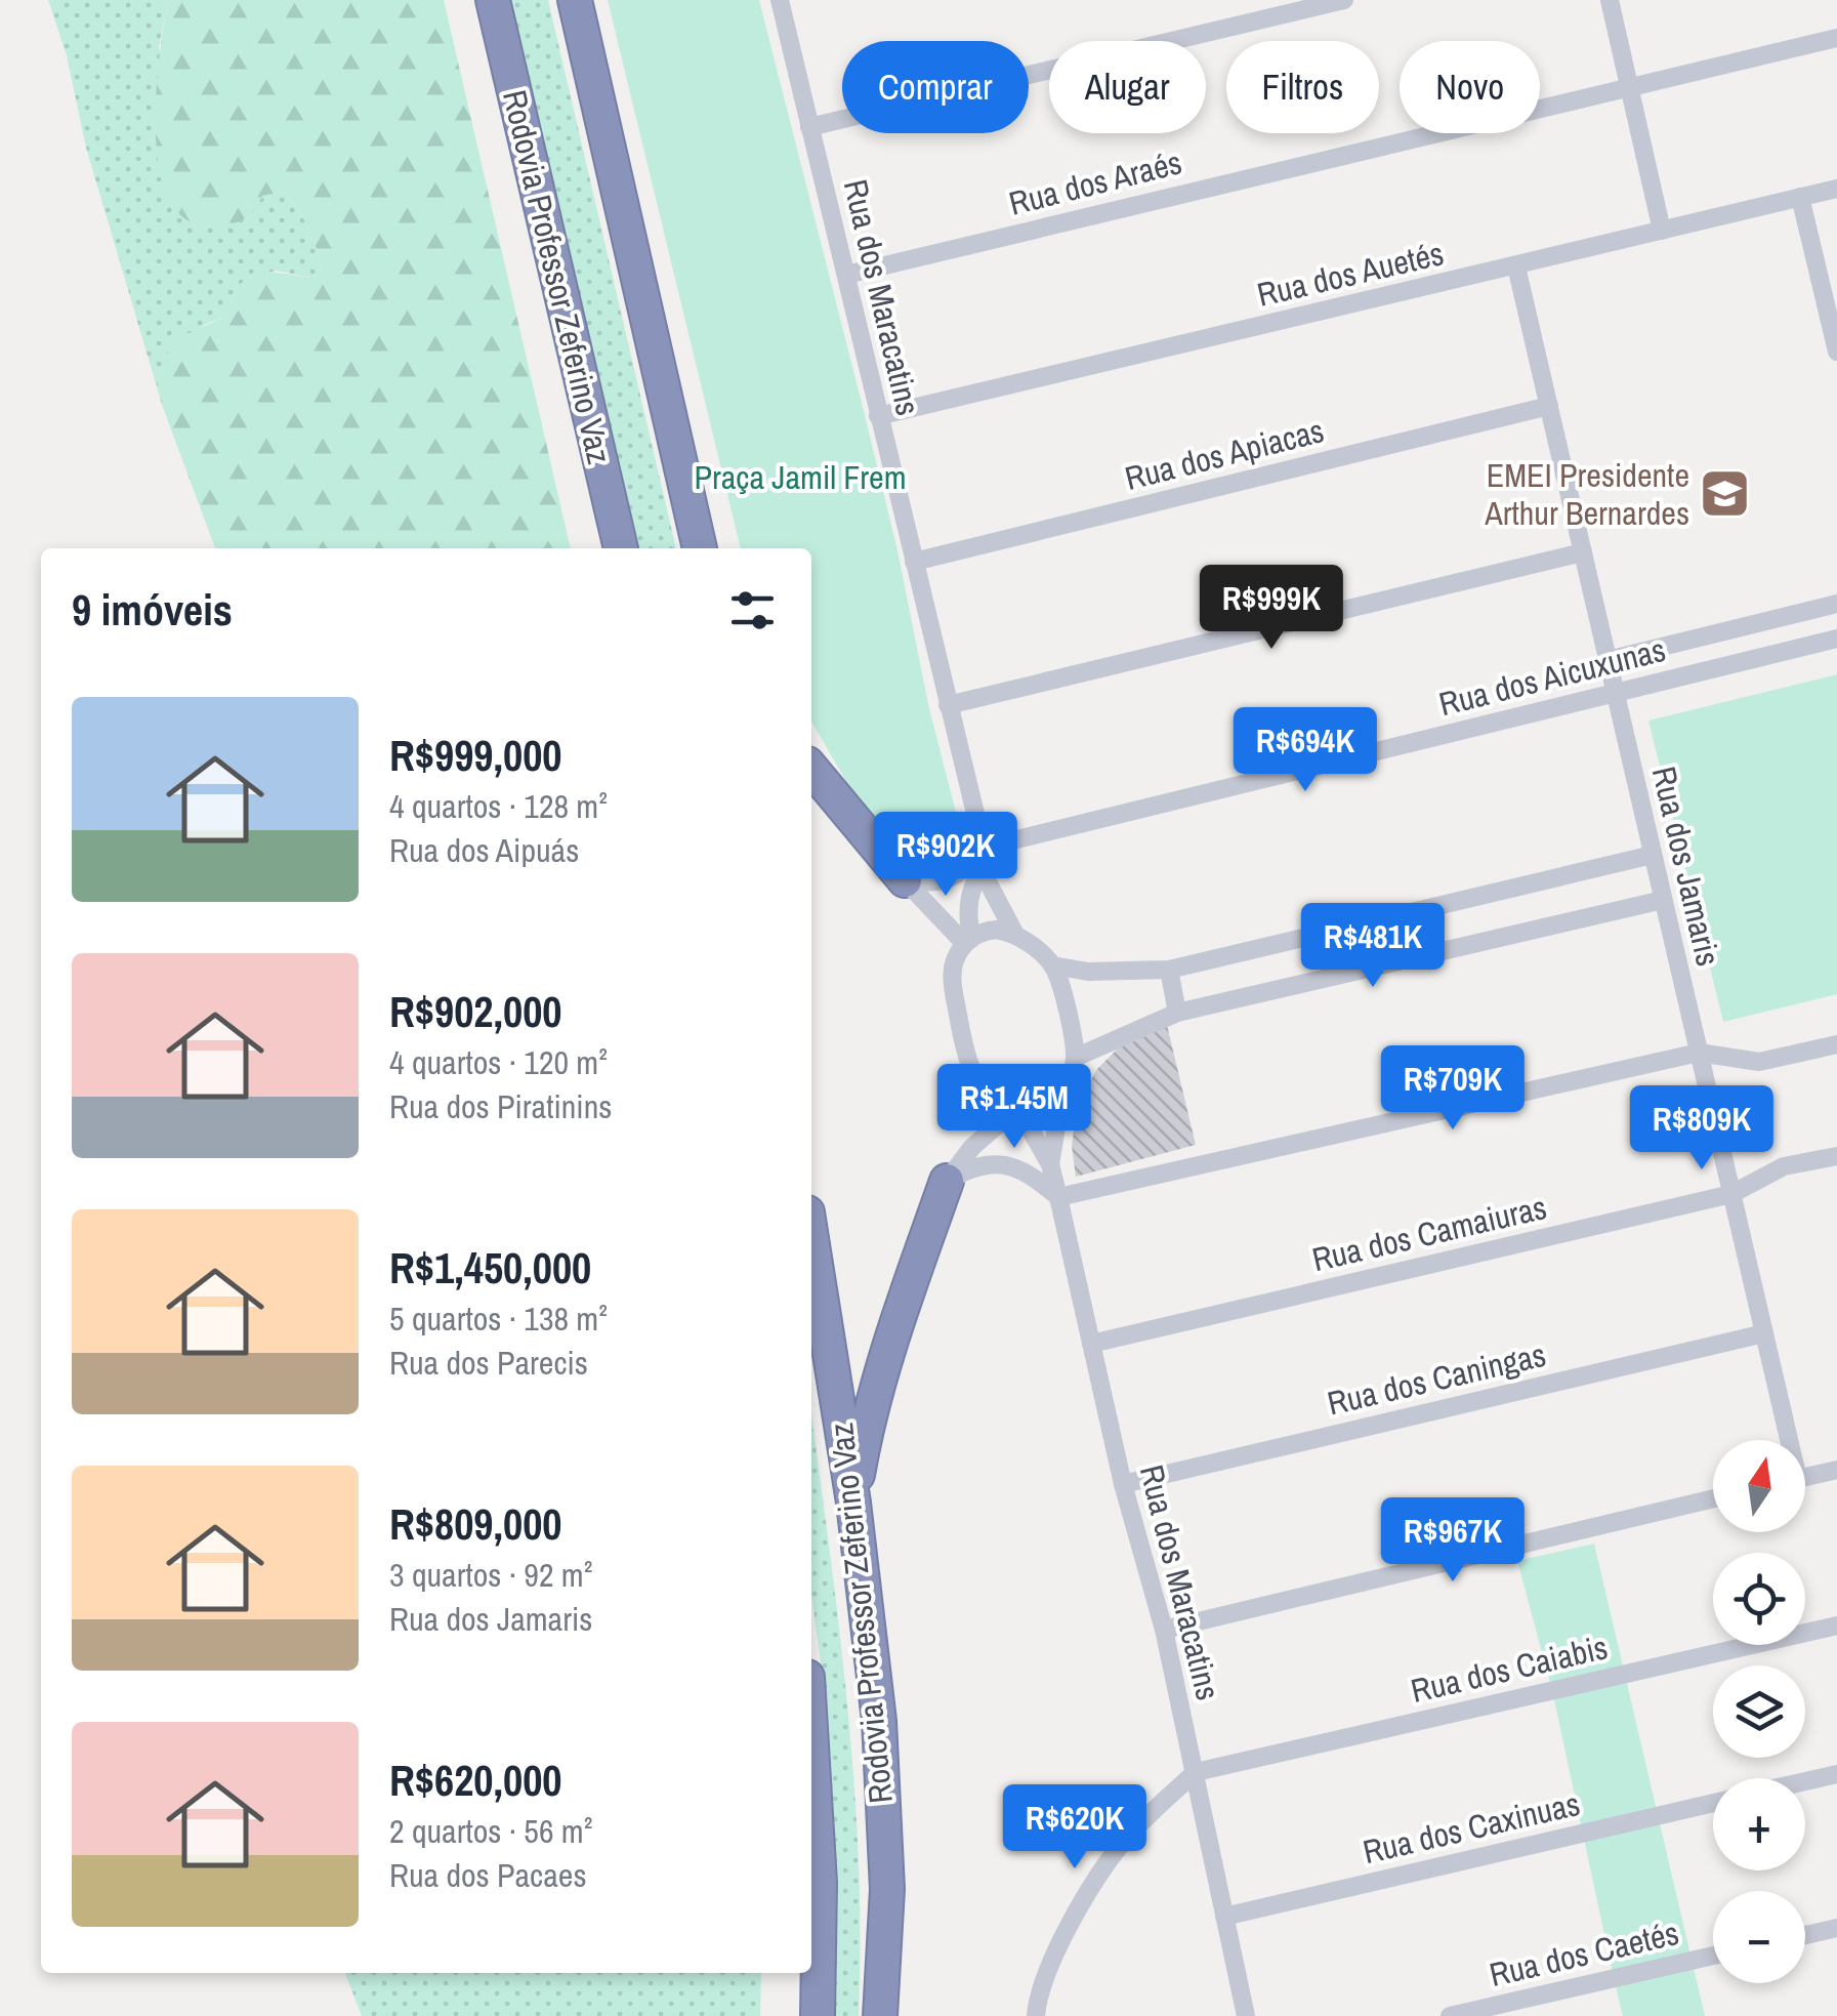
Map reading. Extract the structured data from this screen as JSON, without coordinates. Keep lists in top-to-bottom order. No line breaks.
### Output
{"streets":{"highway":["Rodovia Professor Zeferino Vaz"],"street":["Rua dos Araés","Rua dos Auetés","Rua dos Maracatins","Rua dos Apiacas","Rua dos Aicuxunas","Rua dos Jamaris","Rua dos Camaiuras","Rua dos Caningas","Rua dos Caiabis","Rua dos Caxinuas","Rua dos Caetés"]},"crossings":[["Rua dos Araés","Rua dos Maracatins"],["Rua dos Auetés","Rua dos Maracatins"],["Rua dos Auetés","Rua dos Jamaris"],["Rua dos Maracatins","Rua dos Apiacas"],["Rua dos Maracatins","Rua dos Aicuxunas"],["Rua dos Maracatins","Rua dos Camaiuras"],["Rua dos Maracatins","Rua dos Caningas"],["Rua dos Maracatins","Rua dos Caiabis"],["Rua dos Maracatins","Rua dos Caxinuas"],["Rua dos Apiacas","Rua dos Jamaris"],["Rua dos Aicuxunas","Rua dos Jamaris"],["Rua dos Jamaris","Rua dos Camaiuras"],["Rua dos Jamaris","Rua dos Caningas"]],"parks":["Praça Jamil Frem"],"places":{"school or university":["EMEI Presidente Arthur Bernardes"]},"north":"top","page":{"chip":["Comprar","Alugar","Filtros","Novo"],"heading":"9 imóveis","price":["R$999K","R$694K","R$902K","R$481K","R$709K","R$1.45M","R$809K","R$967K","R$620K"],"list":[{"name":"R$999,000","note":"4 quartos · 128 m² · Rua dos Aipuás"},{"name":"R$902,000","note":"4 quartos · 120 m² · Rua dos Piratinins"},{"name":"R$1,450,000","note":"5 quartos · 138 m² · Rua dos Parecis"},{"name":"R$809,000","note":"3 quartos · 92 m² · Rua dos Jamaris"},{"name":"R$620,000","note":"2 quartos · 56 m² · Rua dos Pacaes"}],"map_buttons":["+","−"]}}
